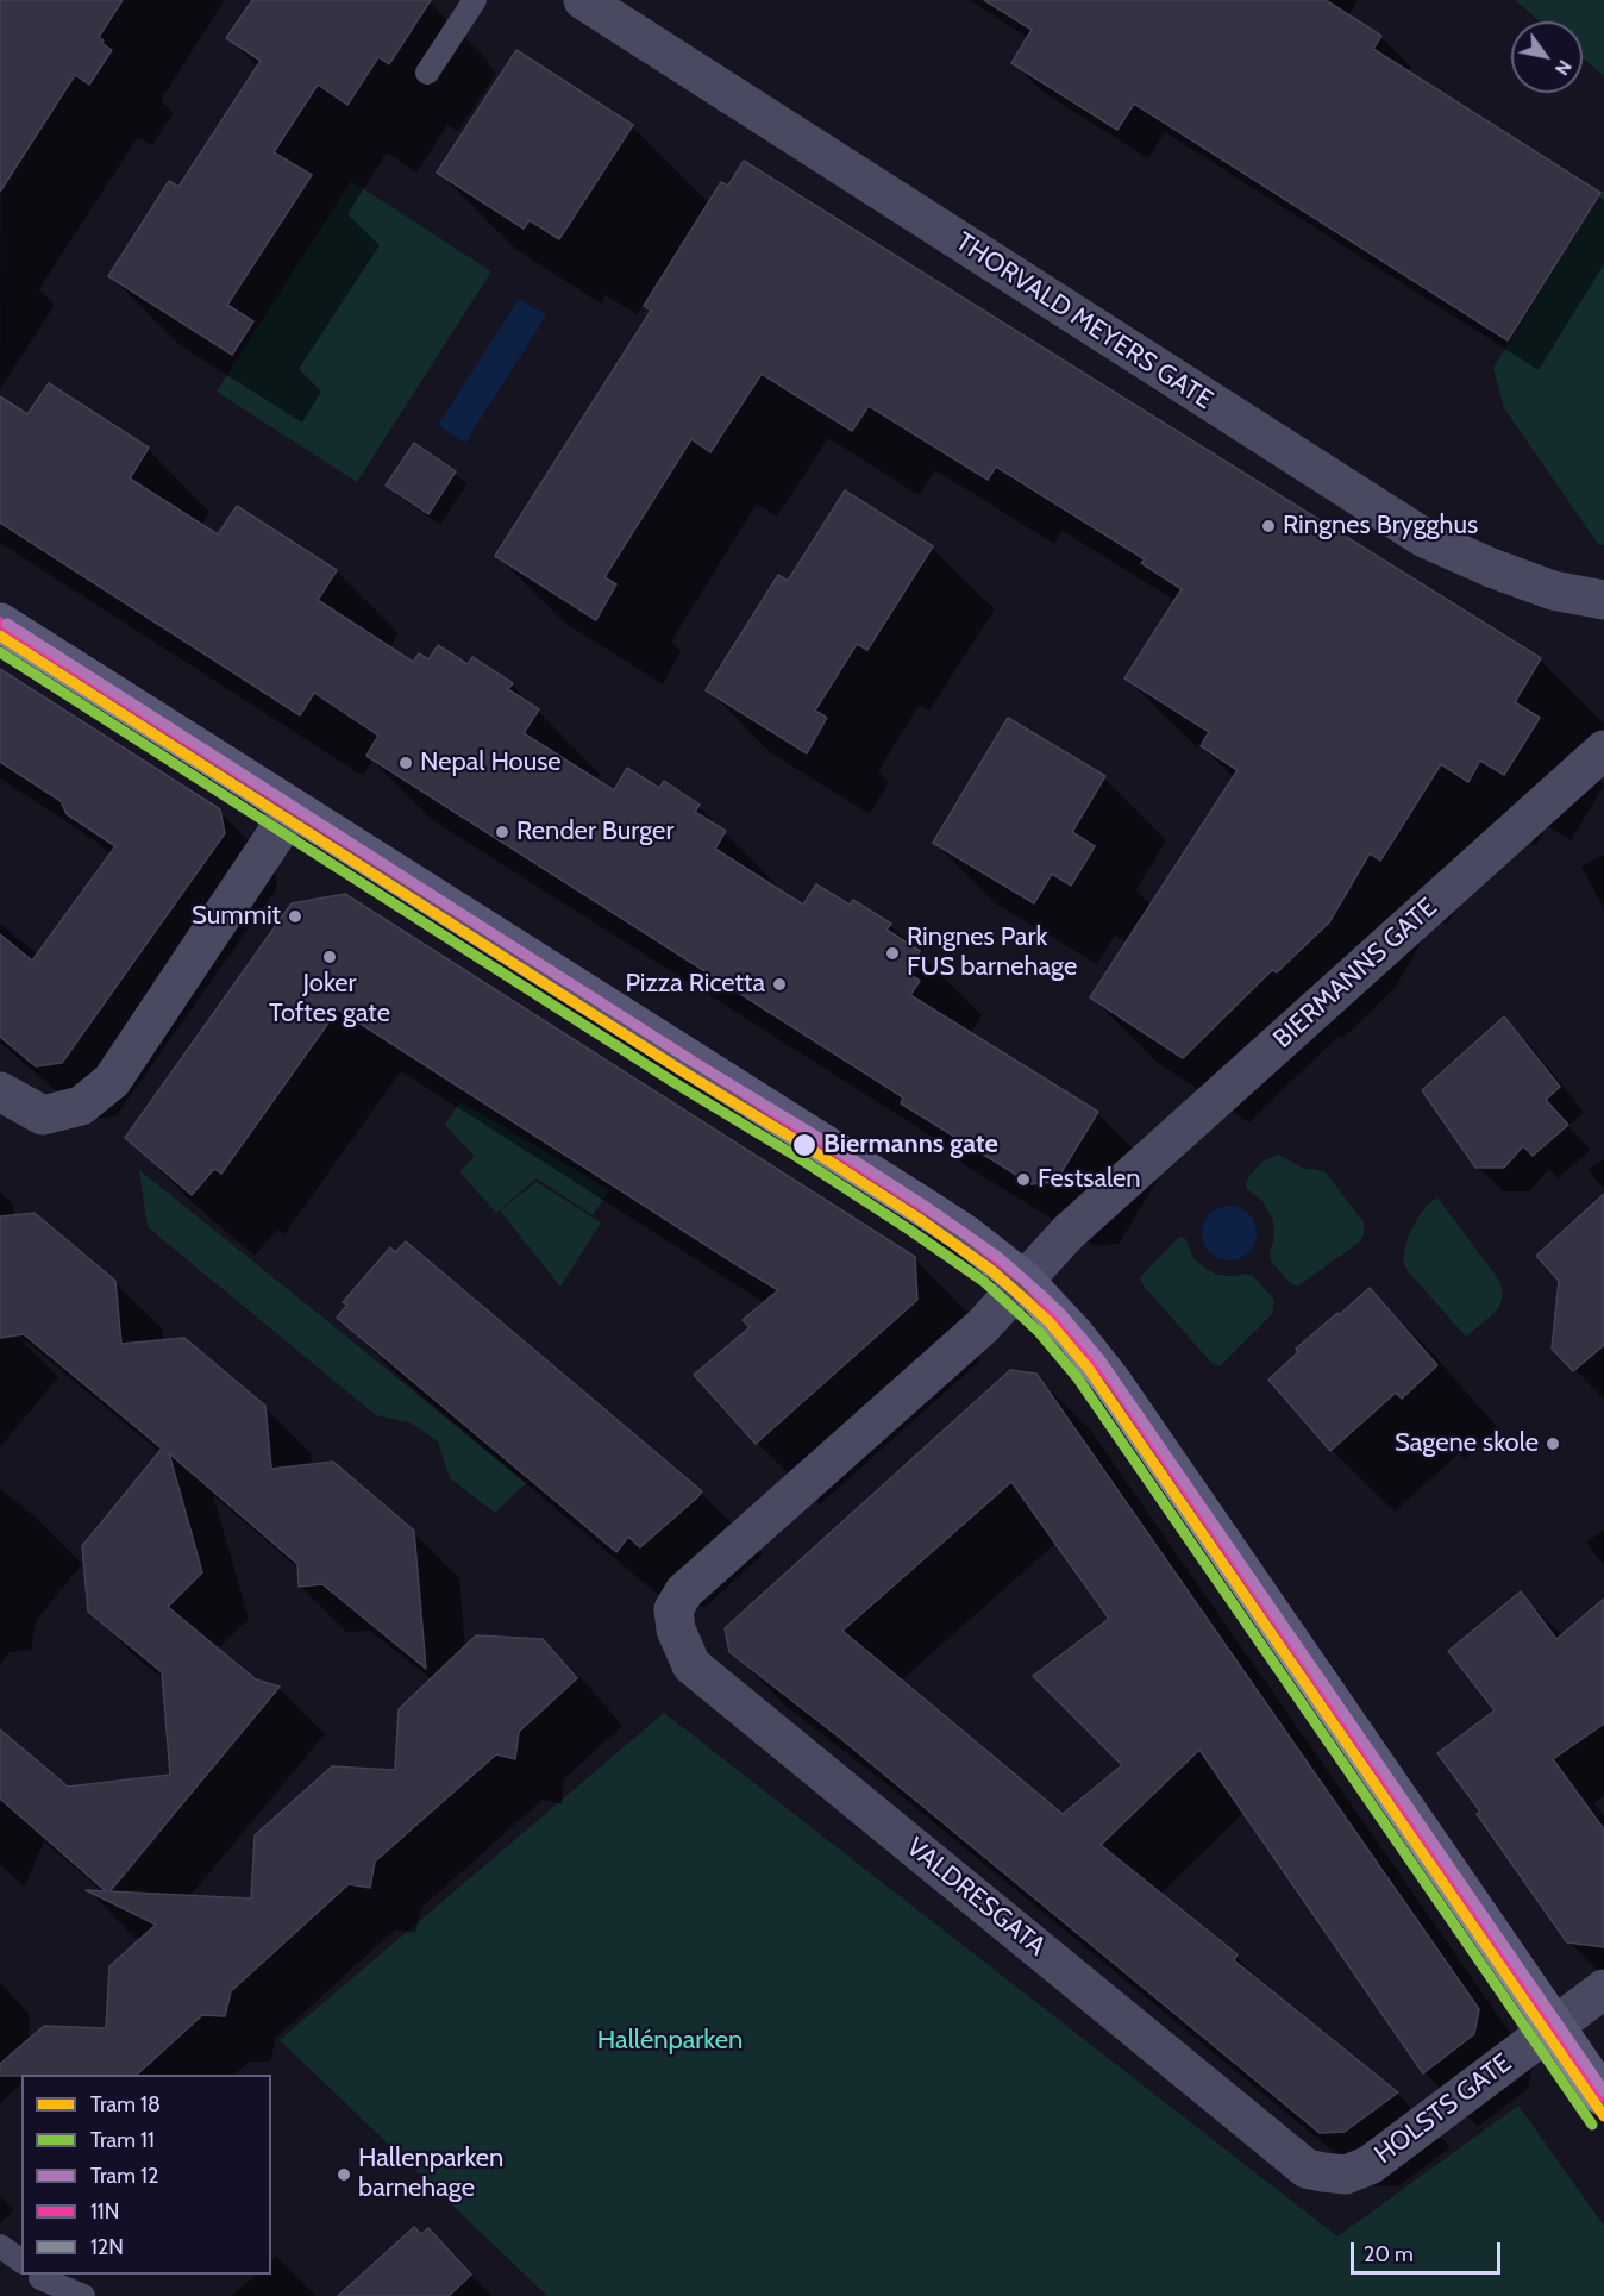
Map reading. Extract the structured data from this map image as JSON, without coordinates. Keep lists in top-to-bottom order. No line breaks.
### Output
{"streets":{"street":["THORVALD MEYERS GATE","BIERMANNS GATE","VALDRESGATA","HOLSTS GATE"]},"crossings":[["BIERMANNS GATE","VALDRESGATA"],["VALDRESGATA","HOLSTS GATE"]],"parks":["Hallénparken"],"places":["Ringnes Brygghus","Nepal House","Render Burger","Summit","Ringnes Park FUS barnehage","Joker Toftes gate","Pizza Ricetta","Biermanns gate","Festsalen","Sagene skole","Hallenparken barnehage"],"lines":["transit line 11N","tram line 12","tram line 18","transit line 12N","tram line 11"],"legend":["Tram 18","Tram 11","Tram 12","11N","12N"],"scale_bar":"20 m","north":"bottom right"}
